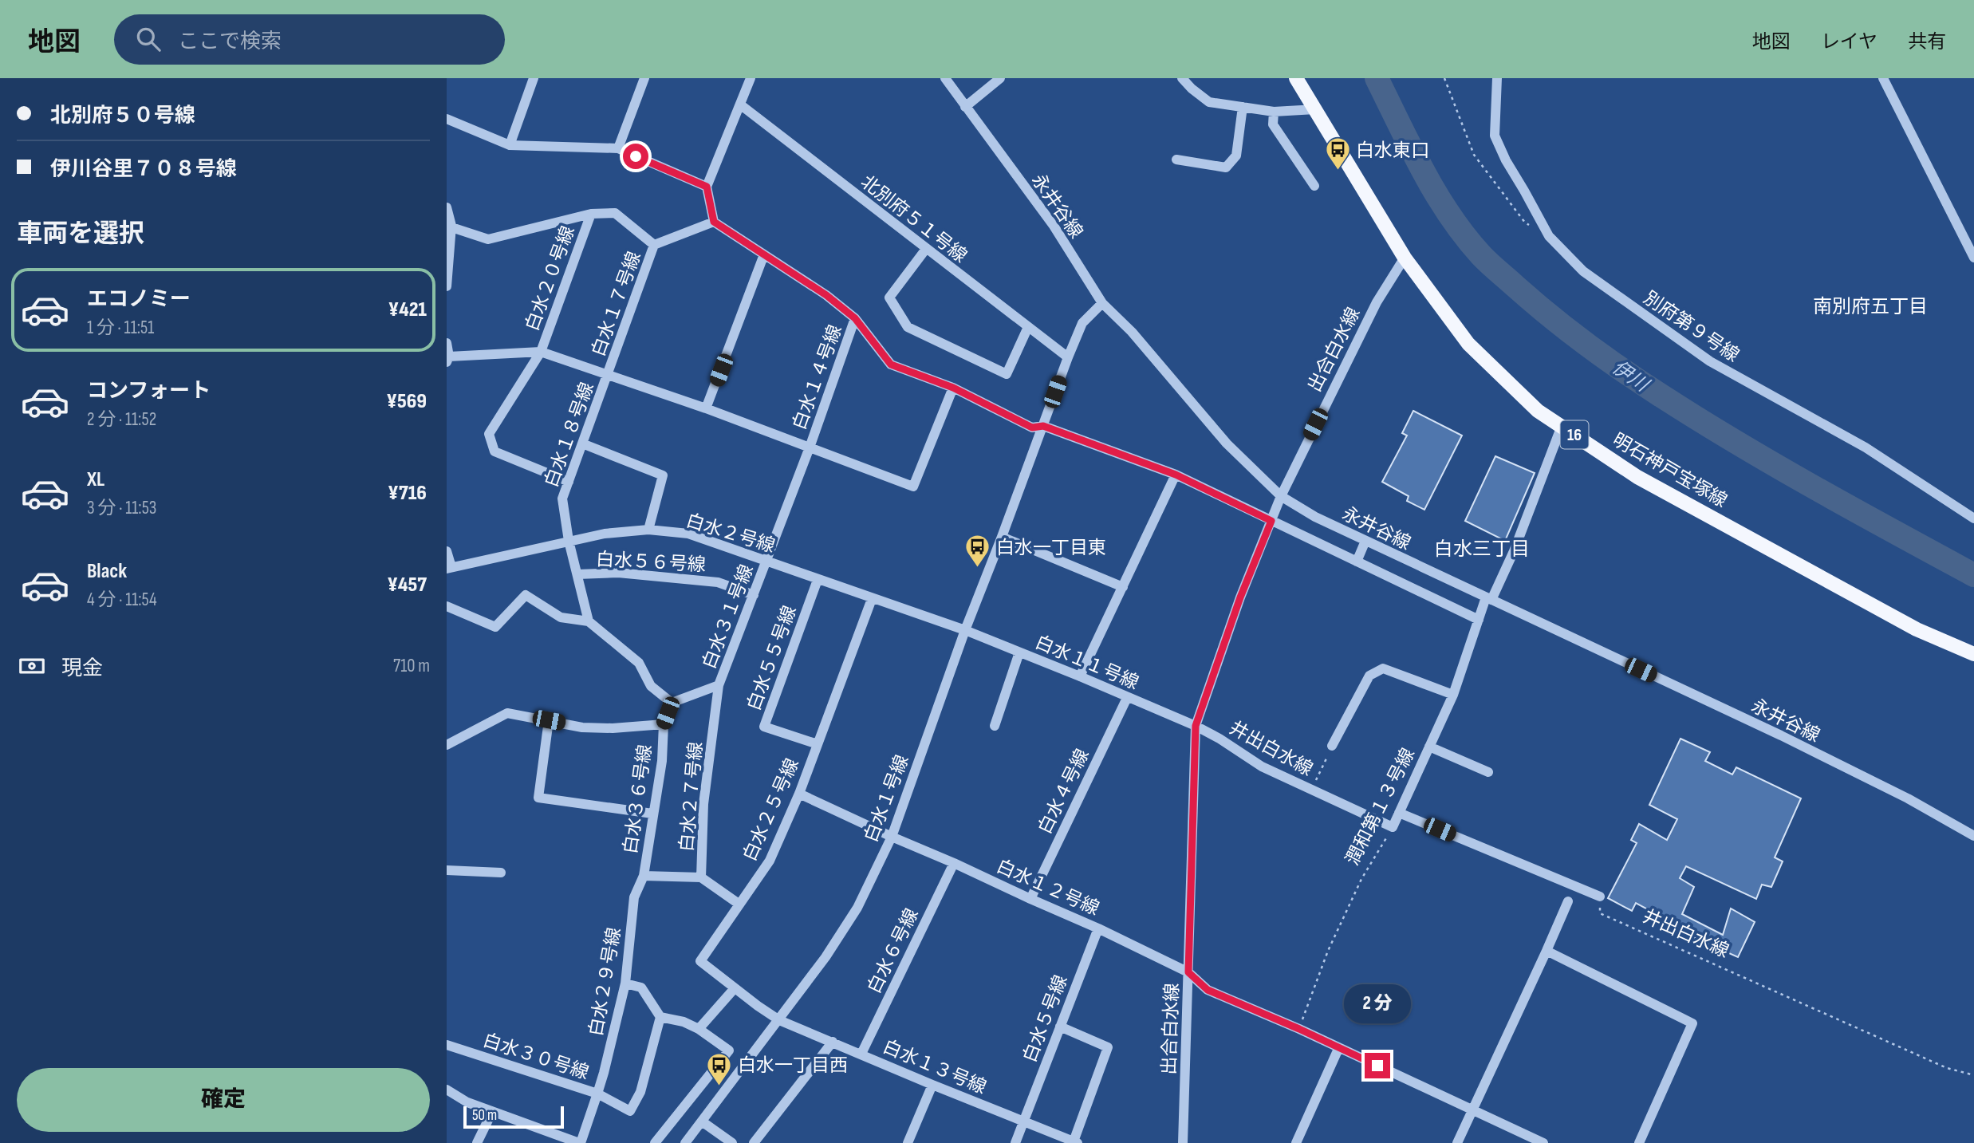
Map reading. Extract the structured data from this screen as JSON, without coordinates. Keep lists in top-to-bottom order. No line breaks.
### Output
{"streets":{"main road":["16","明石神戸宝塚線"],"street":["永井谷線","北別府５１号線","白水２０号線","白水１７号線","別府第９号線","出合白水線","白水１４号線","白水１８号線","白水２号線","白水５６号線","白水３１号線","白水５５号線","白水１１号線","井出白水線","白水４号線","白水２７号線","白水１号線","白水３６号線","潤和第１３号線","白水２５号線","白水１２号線","白水６号線","白水２９号線","白水５号線","白水３０号線","白水１３号線"]},"crossings":[["永井谷線","出合白水線"],["永井谷線","白水１号線"],["永井谷線","潤和第１３号線"],["北別府５１号線","白水１号線"],["白水２０号線","白水１７号線"],["白水２０号線","白水１４号線"],["白水２０号線","白水１８号線"],["白水１７号線","白水１８号線"],["出合白水線","明石神戸宝塚線"],["出合白水線","白水１１号線"],["出合白水線","井出白水線"],["出合白水線","白水１２号線"],["白水１４号線","白水２号線"],["白水１４号線","白水３１号線"],["白水１８号線","白水２号線"],["白水１８号線","白水５６号線"],["明石神戸宝塚線","潤和第１３号線"],["白水２号線","白水３１号線"],["白水２号線","白水５５号線"],["白水２号線","白水１１号線"],["白水２号線","白水１号線"],["白水２号線","白水２５号線"],["白水５６号線","白水３１号線"],["白水３１号線","白水２７号線"],["白水５５号線","白水２５号線"],["白水１１号線","井出白水線"],["白水１１号線","白水４号線"],["白水１１号線","白水１号線"],["井出白水線","潤和第１３号線"],["白水４号線","白水１２号線"],["白水２７号線","白水３６号線"],["白水１号線","白水２５号線"],["白水１号線","白水１２号線"],["白水１号線","白水１３号線"],["白水３６号線","白水２９号線"],["潤和第１３号線","白水１２号線"],["白水２５号線","白水１２号線"],["白水２５号線","白水１３号線"],["白水１２号線","白水６号線"],["白水１２号線","白水５号線"],["白水６号線","白水１３号線"],["白水２９号線","白水３０号線"],["白水５号線","白水１３号線"]],"districts":["南別府五丁目","白水三丁目"],"water":["伊川"],"places":{"bus stop":["白水東口","白水一丁目東","白水一丁目西"]},"scale_bar":"50 m","page":{"header":"地図","search":"ここで検索","nav":["地図","レイヤ","共有"],"banner":["北別府５０号線","伊川谷里７０８号線"],"heading":"車両を選択","list":[{"name":"エコノミー","note":"1 分 · 11:51","value":"¥421"},{"name":"コンフォート","note":"2 分 · 11:52","value":"¥569"},{"name":"XL","note":"3 分 · 11:53","value":"¥716"},{"name":"Black","note":"4 分 · 11:54","value":"¥457"}],"pay":["現金","710 m"],"bubble":"2 分","buttons":"確定","scale":"50 m"}}
